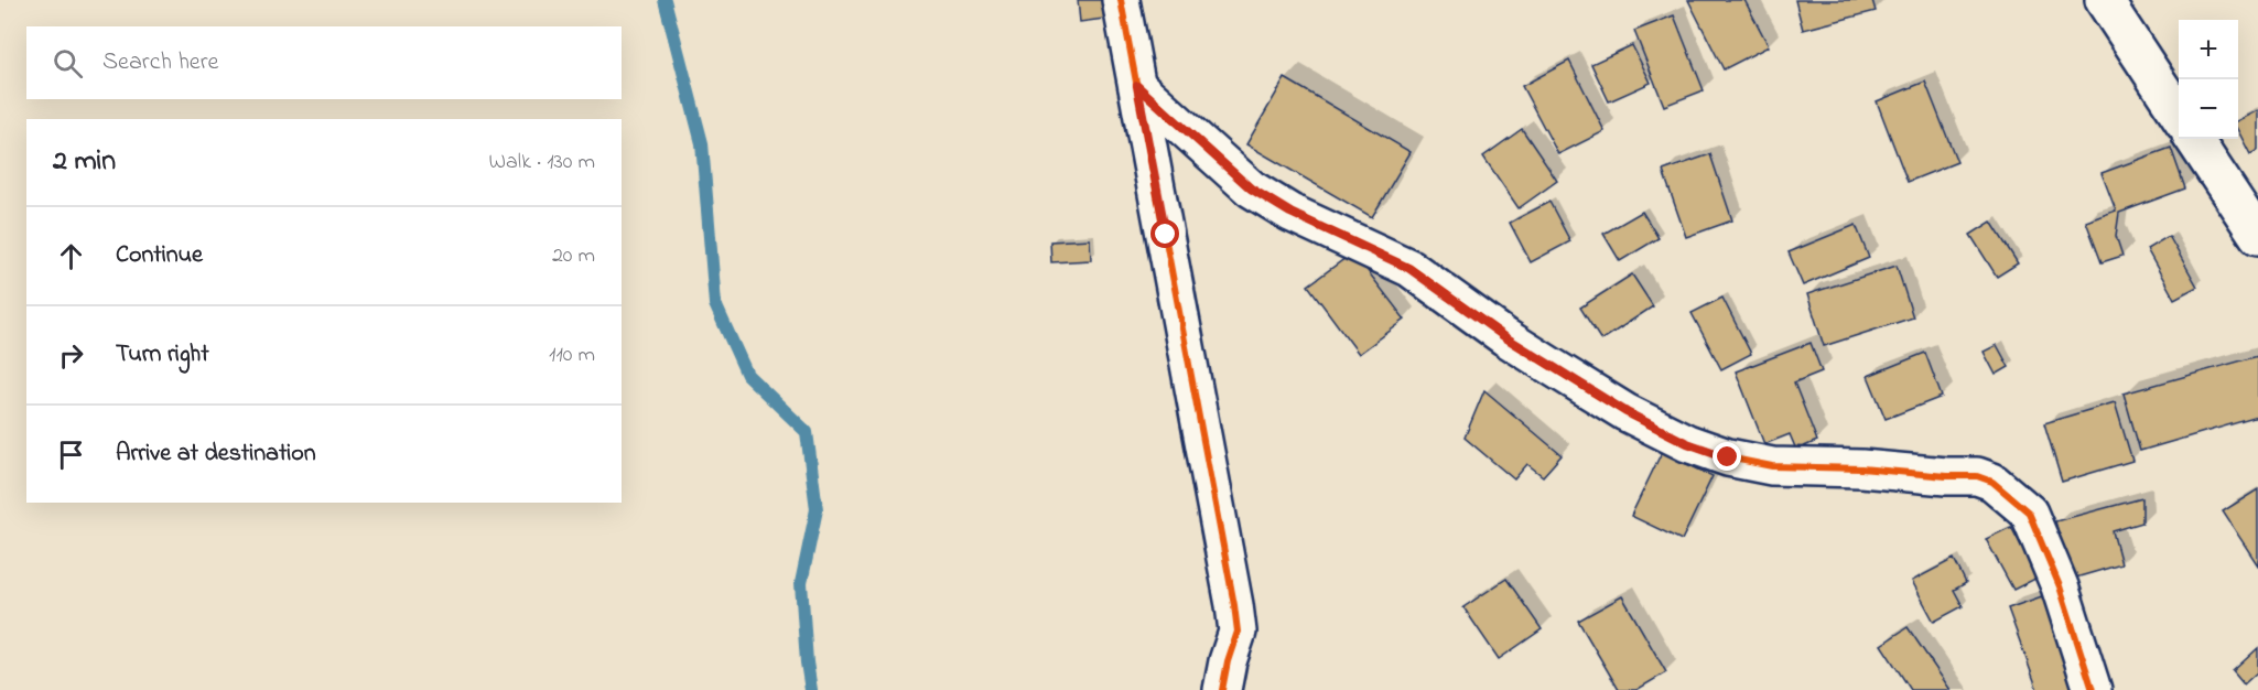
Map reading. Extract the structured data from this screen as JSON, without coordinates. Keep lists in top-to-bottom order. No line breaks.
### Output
{"page":{"map_buttons":["+","−"],"search":"Search here","heading":["2 min","Walk · 130 m"],"list":[["Continue","20 m"],["Turn right","110 m"],"Arrive at destination"]}}
